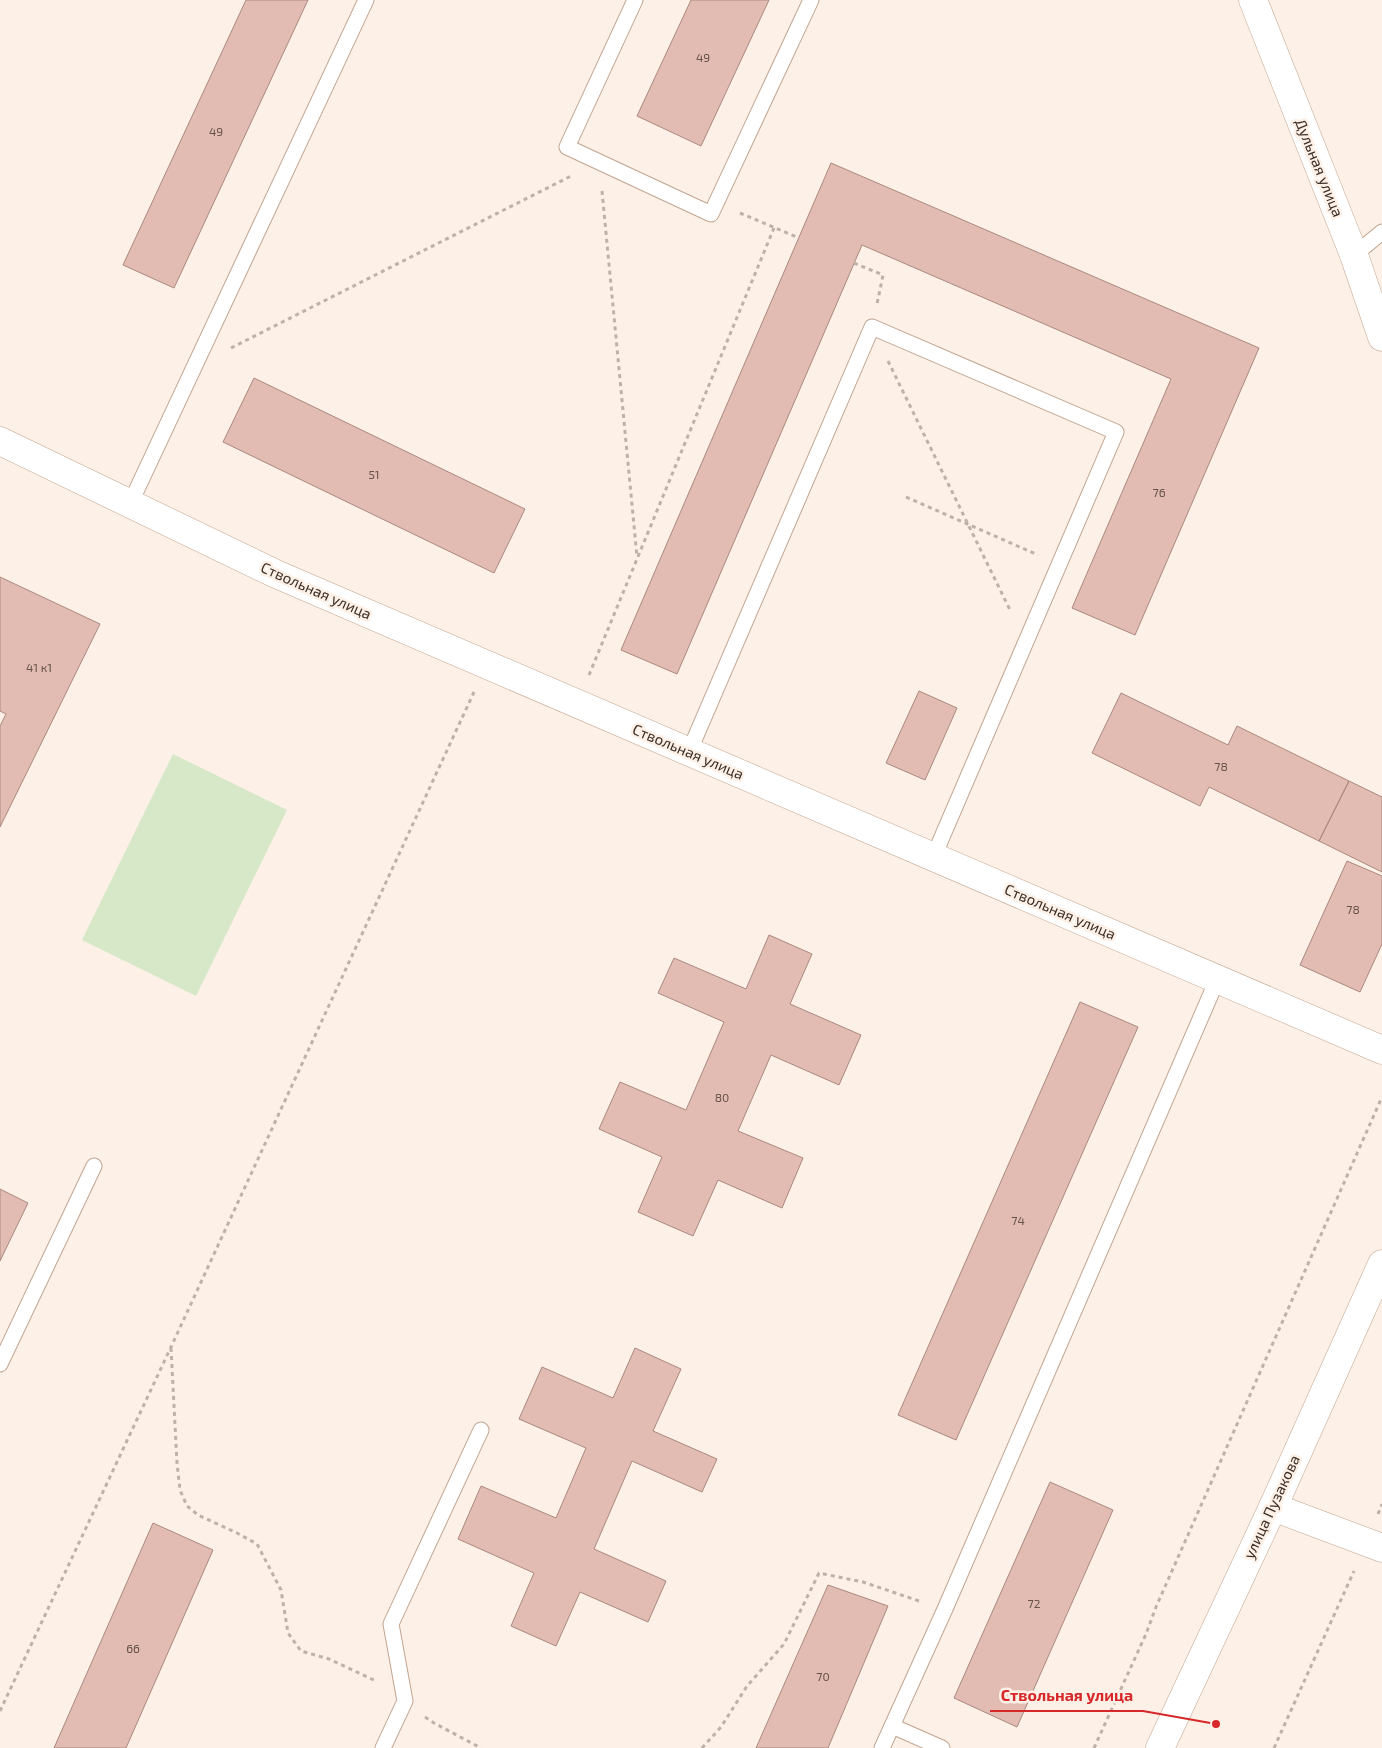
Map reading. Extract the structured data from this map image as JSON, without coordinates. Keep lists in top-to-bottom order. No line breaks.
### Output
{"streets":{"street":["Дульная улица","Ствольная улица","улица Пузакова"]},"places":["Ствольная улица"],"house_numbers":["49","49","51","76","41 к1","78","78","80","74","72","66","70"]}
